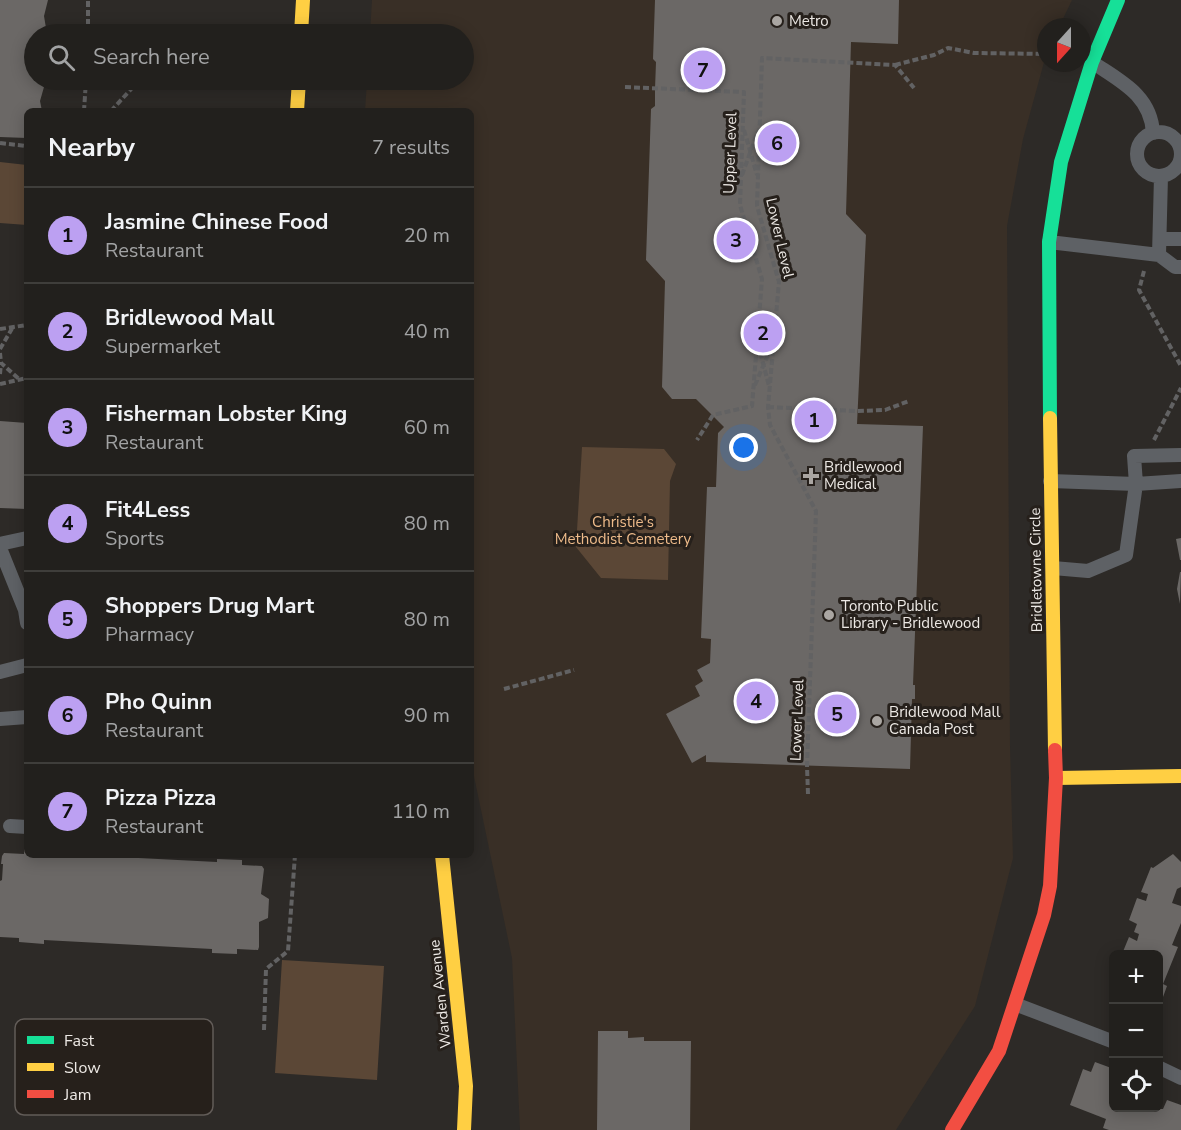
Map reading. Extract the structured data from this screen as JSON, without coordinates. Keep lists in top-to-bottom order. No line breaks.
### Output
{"streets":{"street":["Bridletowne Circle","Warden Avenue"],"path":["Upper Level","Lower Level"]},"parks":["Christie's Methodist Cemetery"],"places":{"other":["Metro","Toronto Public Library - Bridlewood","Bridlewood Mall Canada Post"],"health":["Bridlewood Medical"]},"legend":["Fast","Slow","Jam"],"north":"bottom","page":{"search":"Search here","pins":["7","6","3","2","1","4","5"],"heading":["Nearby","7 results"],"list":[{"mark":"1","name":"Jasmine Chinese Food","note":"Restaurant","value":"20 m"},{"mark":"2","name":"Bridlewood Mall","note":"Supermarket","value":"40 m"},{"mark":"3","name":"Fisherman Lobster King","note":"Restaurant","value":"60 m"},{"mark":"4","name":"Fit4Less","note":"Sports","value":"80 m"},{"mark":"5","name":"Shoppers Drug Mart","note":"Pharmacy","value":"80 m"},{"mark":"6","name":"Pho Quinn","note":"Restaurant","value":"90 m"},{"mark":"7","name":"Pizza Pizza","note":"Restaurant","value":"110 m"}],"map_buttons":["+","−"]}}
